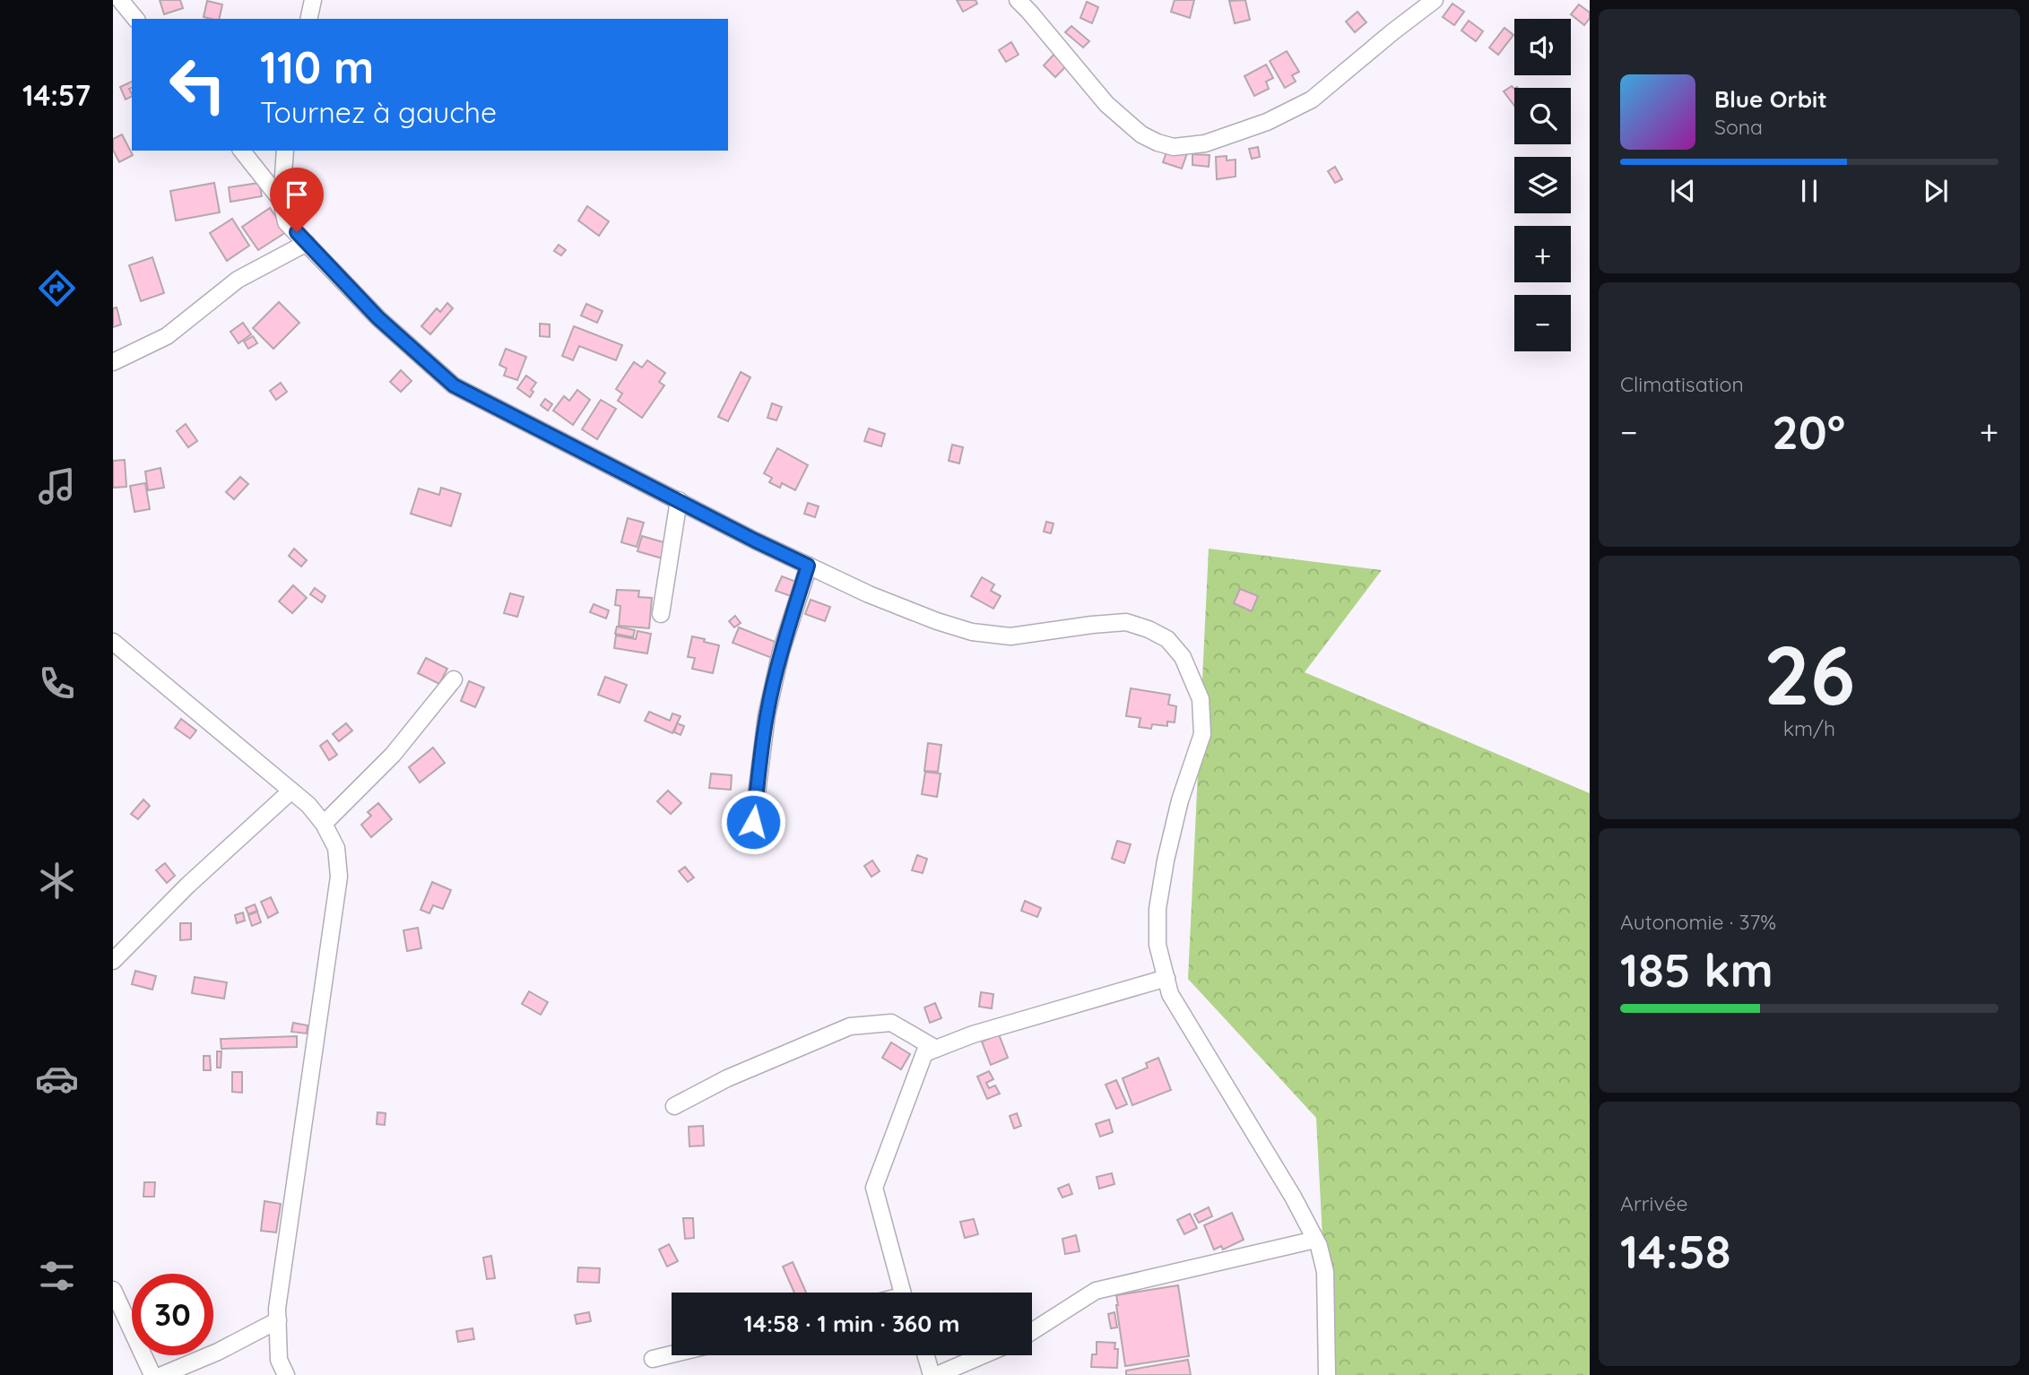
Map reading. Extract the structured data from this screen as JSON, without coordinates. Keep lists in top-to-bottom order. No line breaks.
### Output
{"page":{"tabs":"14:57","map_buttons":["+","−"],"turn":["110 m","Tournez à gauche"],"song":["Blue Orbit","Sona"],"tile":["Climatisation",["26","km/h"],["Autonomie · 37%","185 km"],["Arrivée","14:58"]],"heat":["−","20°","+"],"limit":"30","trip":"14:58 · 1 min · 360 m"}}
